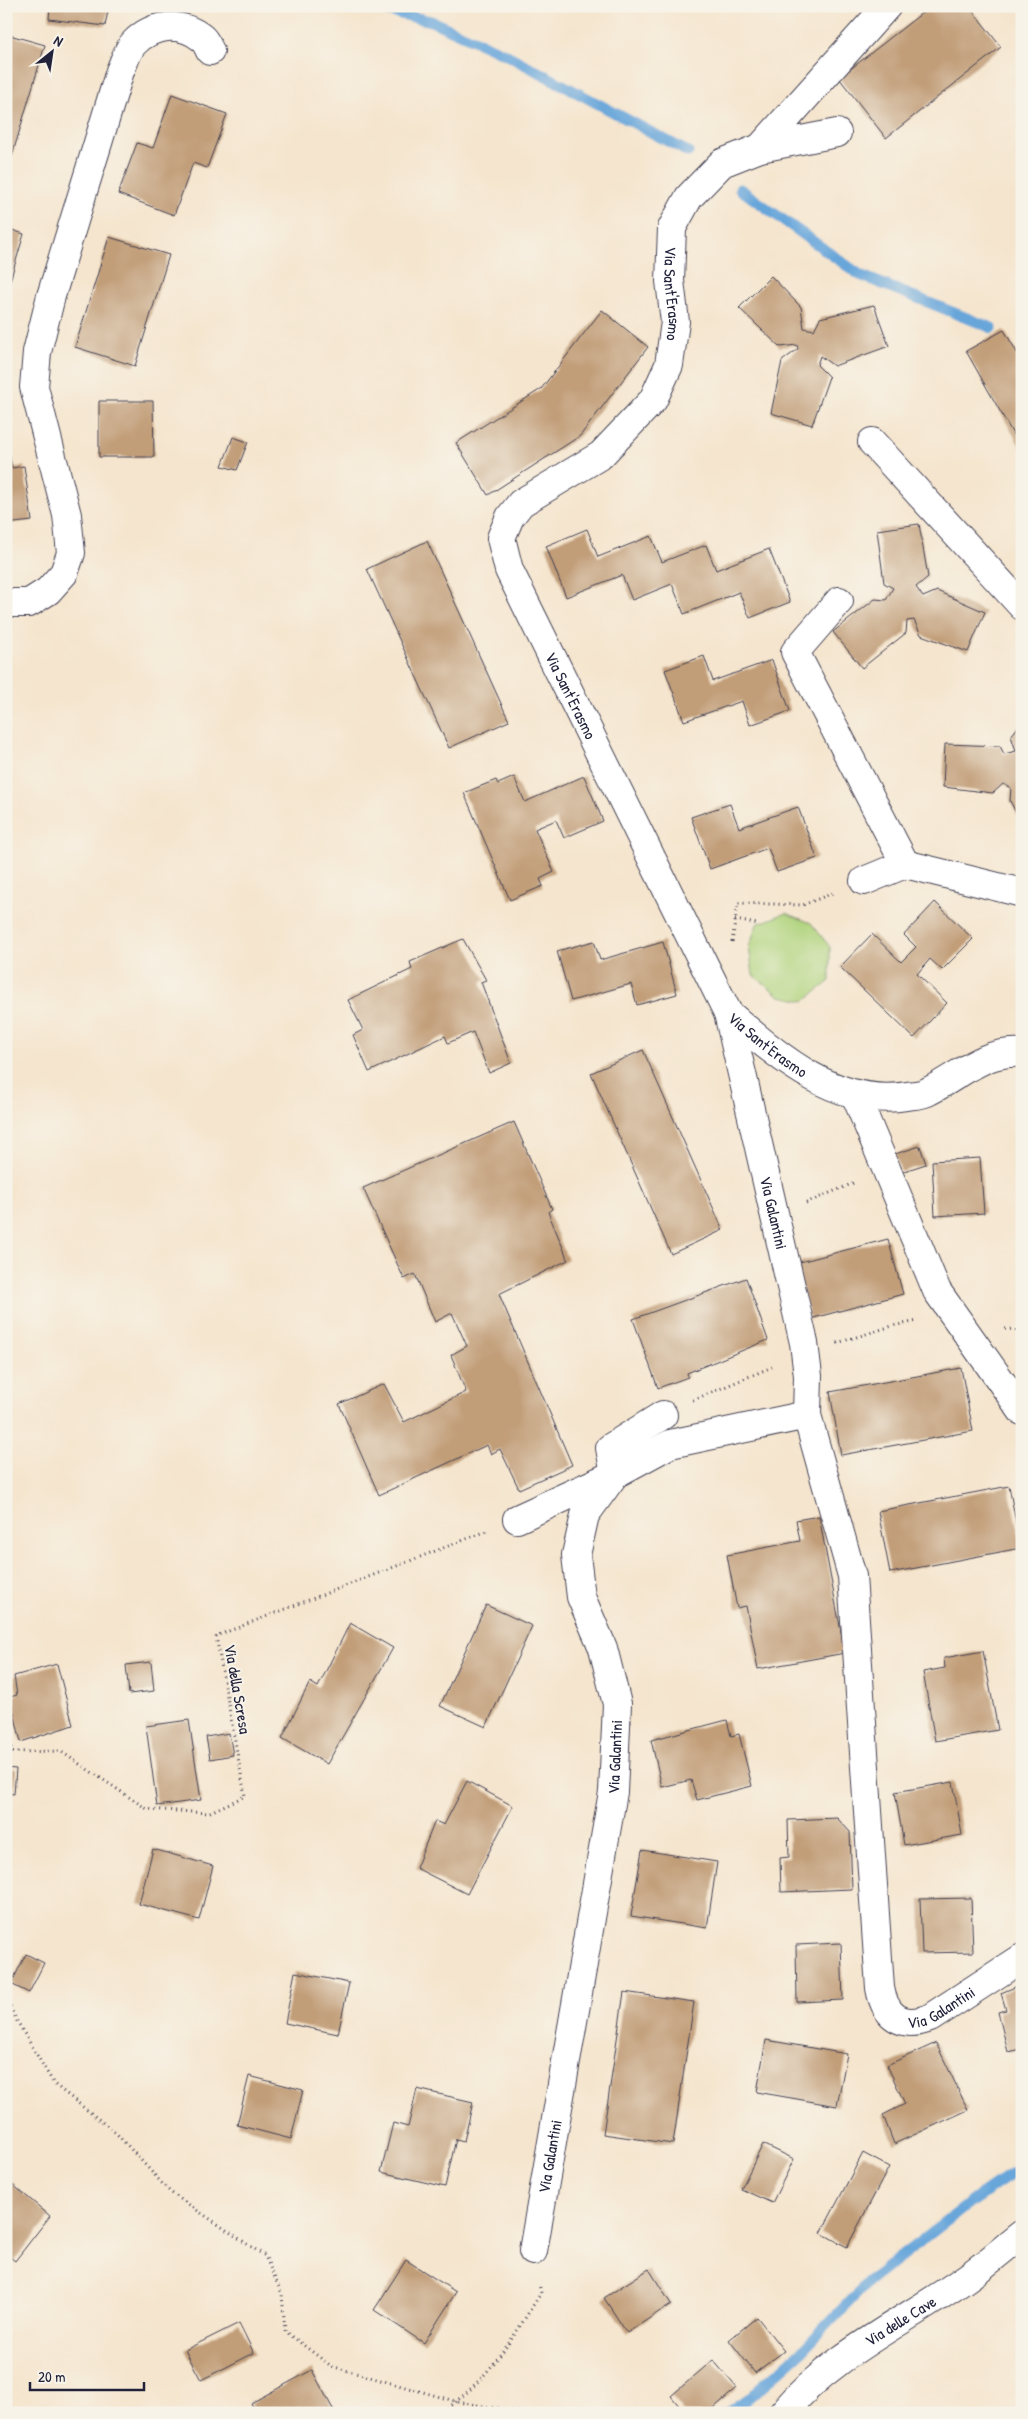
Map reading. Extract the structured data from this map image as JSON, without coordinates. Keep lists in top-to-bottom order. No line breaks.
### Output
{"streets":{"street":["Via Sant'Erasmo","Via Galantini","Via delle Cave"],"path":["Via della Scresa"]},"crossings":[["Via Sant'Erasmo","Via Galantini"]],"scale_bar":"20 m","north":"top right"}
